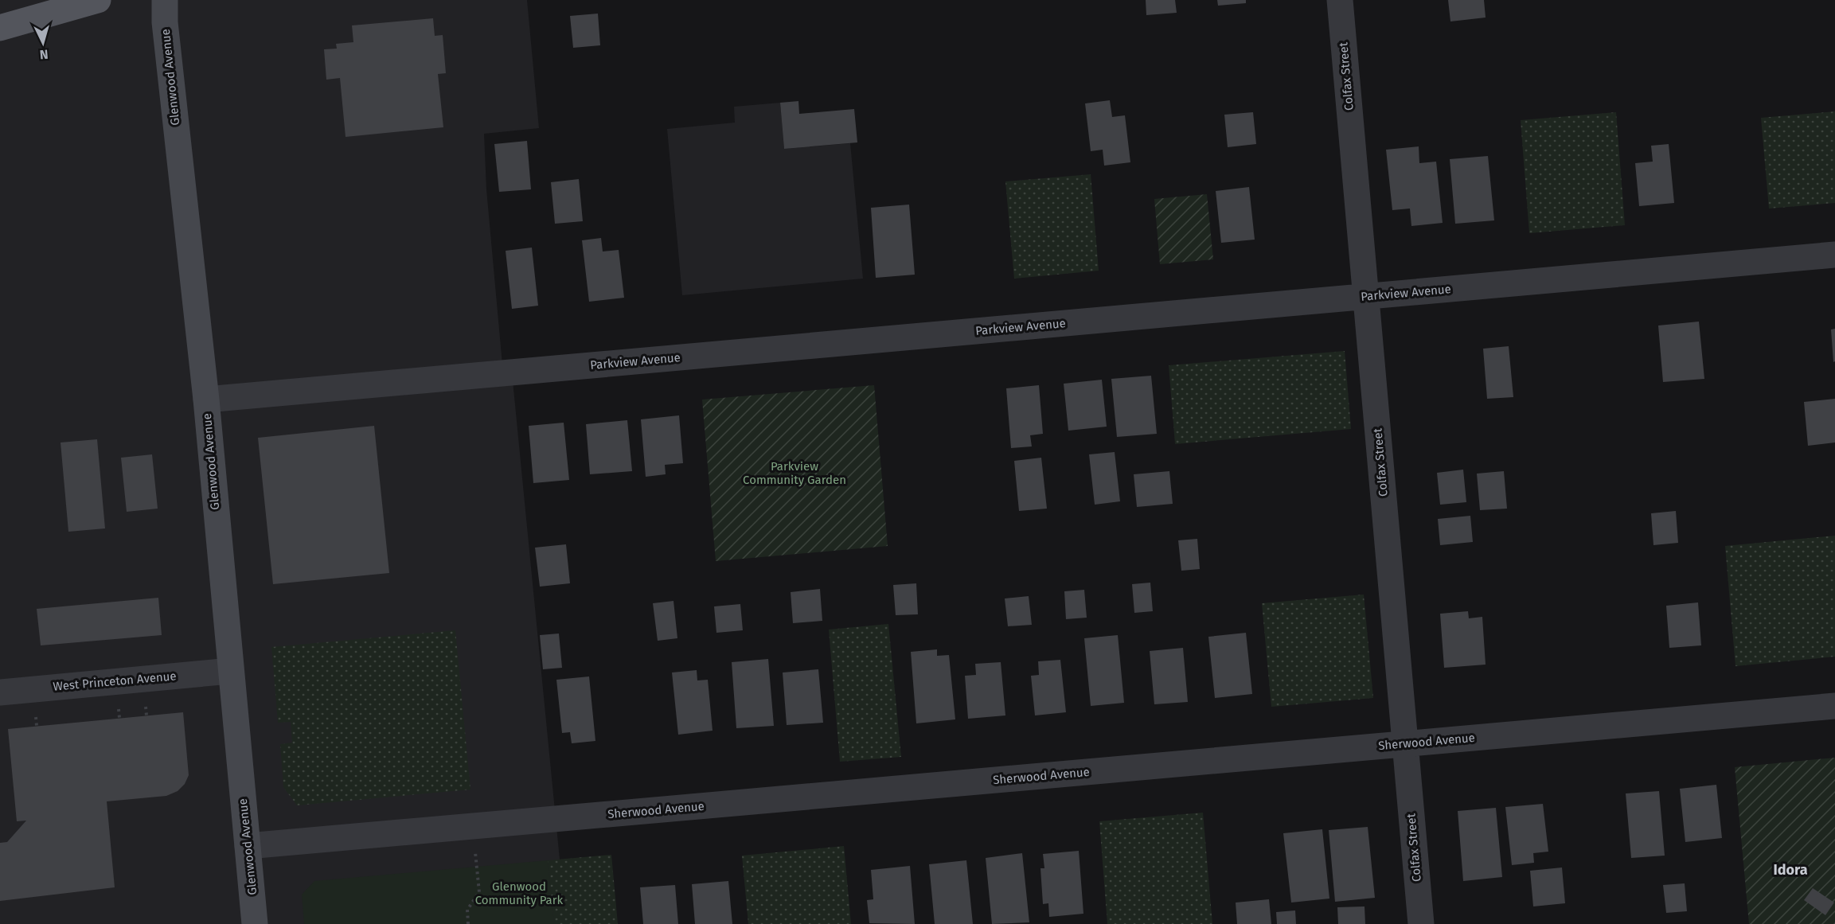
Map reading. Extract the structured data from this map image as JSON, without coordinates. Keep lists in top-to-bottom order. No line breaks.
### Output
{"streets":{"main road":["Glenwood Avenue"],"street":["Colfax Street","Parkview Avenue","West Princeton Avenue","Sherwood Avenue"]},"crossings":[["Colfax Street","Parkview Avenue"],["Colfax Street","Sherwood Avenue"],["Glenwood Avenue","Parkview Avenue"],["Glenwood Avenue","West Princeton Avenue"],["Glenwood Avenue","Sherwood Avenue"]],"districts":["Idora"],"parks":["Parkview Community Garden","Glenwood Community Park"],"north":"bottom"}
